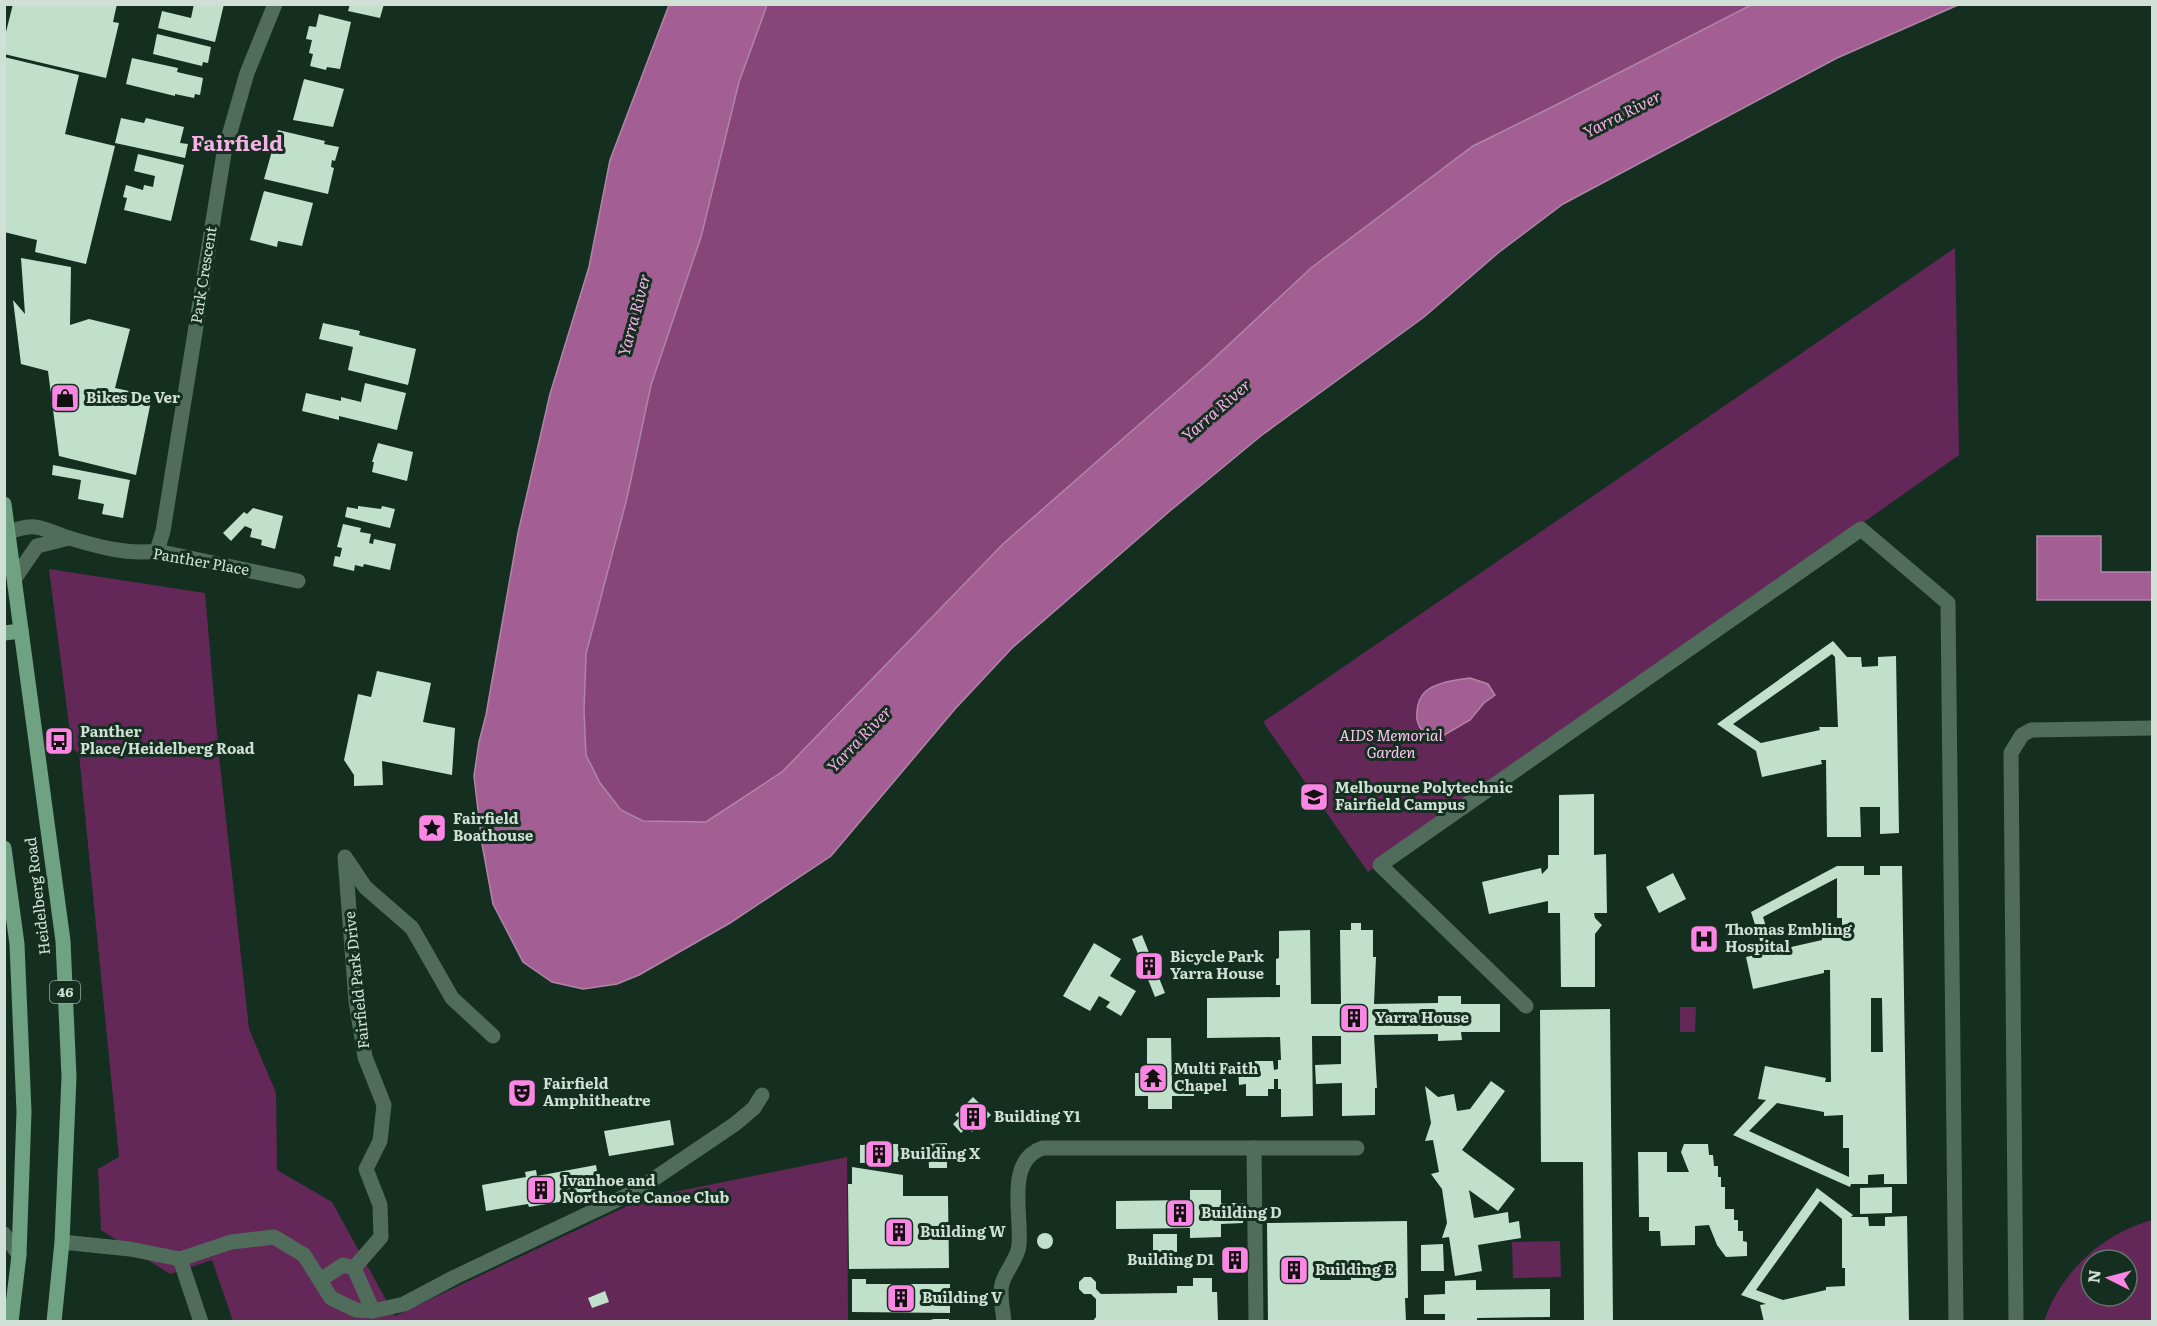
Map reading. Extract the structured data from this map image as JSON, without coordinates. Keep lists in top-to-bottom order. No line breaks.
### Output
{"streets":{"main road":["Heidelberg Road","46"],"street":["Park Crescent","Panther Place","Fairfield Park Drive"]},"crossings":[["Park Crescent","Panther Place"],["Panther Place","Heidelberg Road"]],"districts":["Fairfield"],"water":["Yarra River"],"parks":["AIDS Memorial Garden"],"places":{"shop":["Bikes De Ver"],"bus stop":["Panther Place/Heidelberg Road"],"school or university":["Melbourne Polytechnic Fairfield Campus"],"place":["Fairfield Boathouse"],"hospital":["Thomas Embling Hospital"],"building":["Bicycle Park Yarra House","Yarra House","Building Y1","Building X","Ivanhoe and Northcote Canoe Club","Building D","Building W","Building D1","Building E","Building V"],"temple":["Multi Faith Chapel"],"theatre":["Fairfield Amphitheatre"]},"north":"left"}
